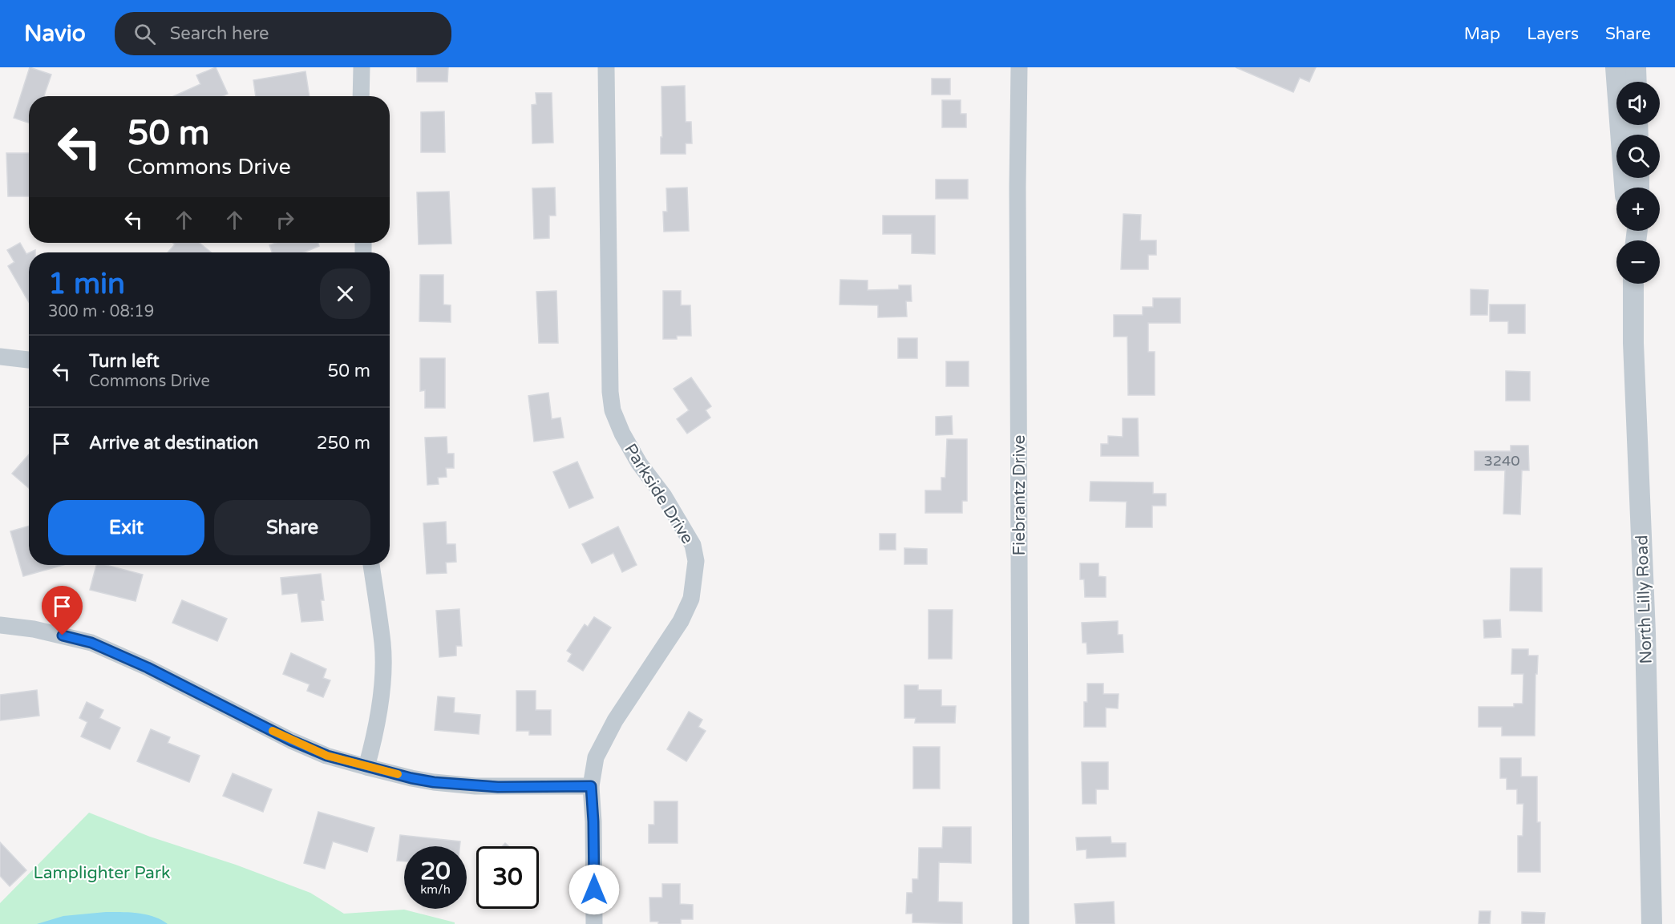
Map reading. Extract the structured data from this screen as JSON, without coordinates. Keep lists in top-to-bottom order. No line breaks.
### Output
{"streets":{"street":["Parkside Drive","Fiebrantz Drive","North Lilly Road"]},"parks":["Lamplighter Park"],"house_numbers":["3240"],"page":{"header":"Navio","search":"Search here","nav":["Map","Layers","Share"],"map_buttons":["+","−"],"turn":["50 m","Commons Drive"],"heading":["1 min","300 m · 08:19"],"list":[{"name":"Turn left","note":"Commons Drive","value":"50 m"},{"name":"Arrive at destination","value":"250 m"}],"buttons":["Exit","Share"],"speed":"20 km/h","limit":"30"}}
